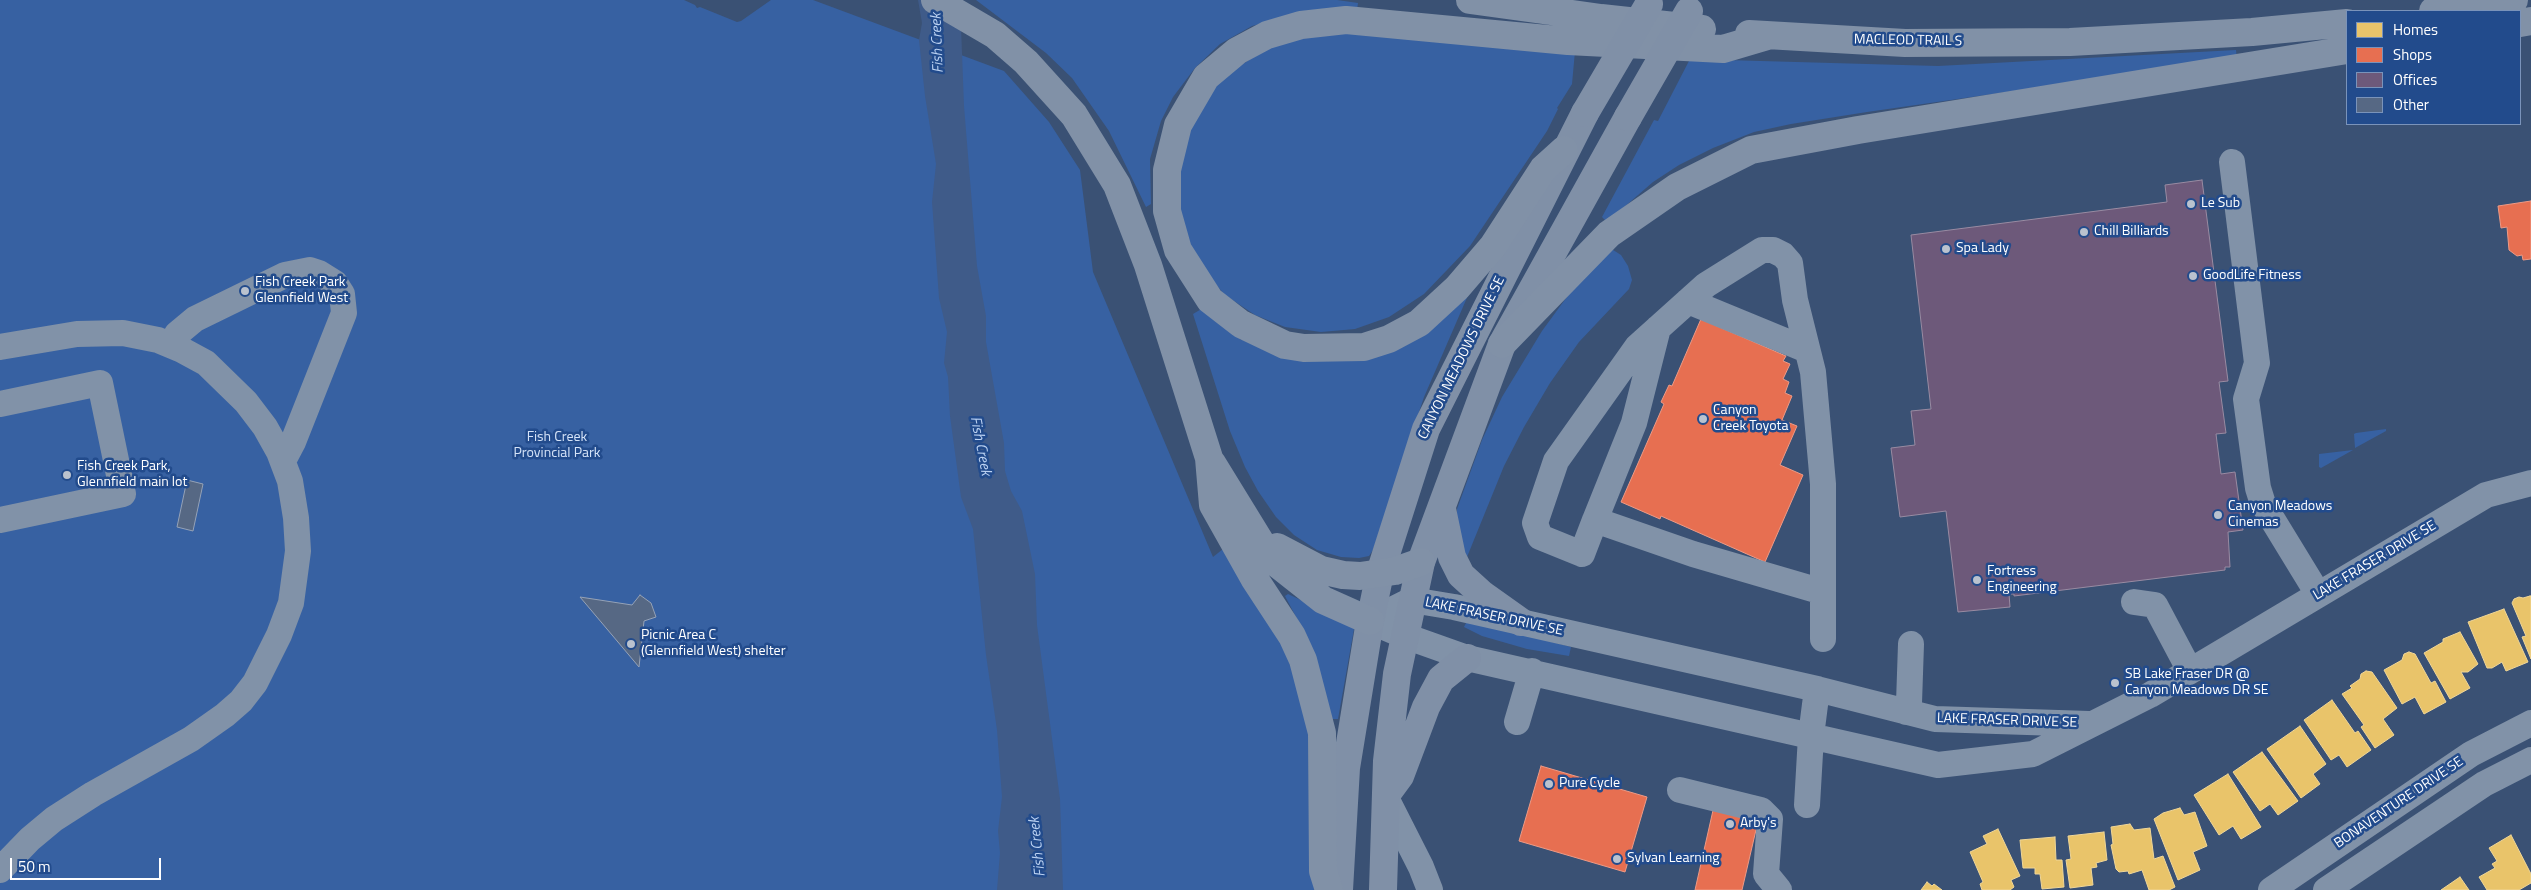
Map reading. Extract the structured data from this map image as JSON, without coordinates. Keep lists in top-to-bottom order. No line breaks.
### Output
{"streets":{"highway":["MACLEOD TRAIL S"],"main road":["CANYON MEADOWS DRIVE SE"],"street":["LAKE FRASER DRIVE SE","BONAVENTURE DRIVE SE"]},"crossings":[["CANYON MEADOWS DRIVE SE","LAKE FRASER DRIVE SE"]],"water":["Fish Creek"],"parks":["Fish Creek Provincial Park"],"places":["Le Sub","Chill Billiards","Spa Lady","GoodLife Fitness","Fish Creek Park Glennfield West","Canyon Creek Toyota","Fish Creek Park, Glennfield main lot","Canyon Meadows Cinemas","Fortress Engineering","Picnic Area C (Glennfield West) shelter","SB Lake Fraser DR @ Canyon Meadows DR SE","Pure Cycle","Arby's","Sylvan Learning"],"legend":["Homes","Shops","Offices","Other"],"scale_bar":"50 m"}
